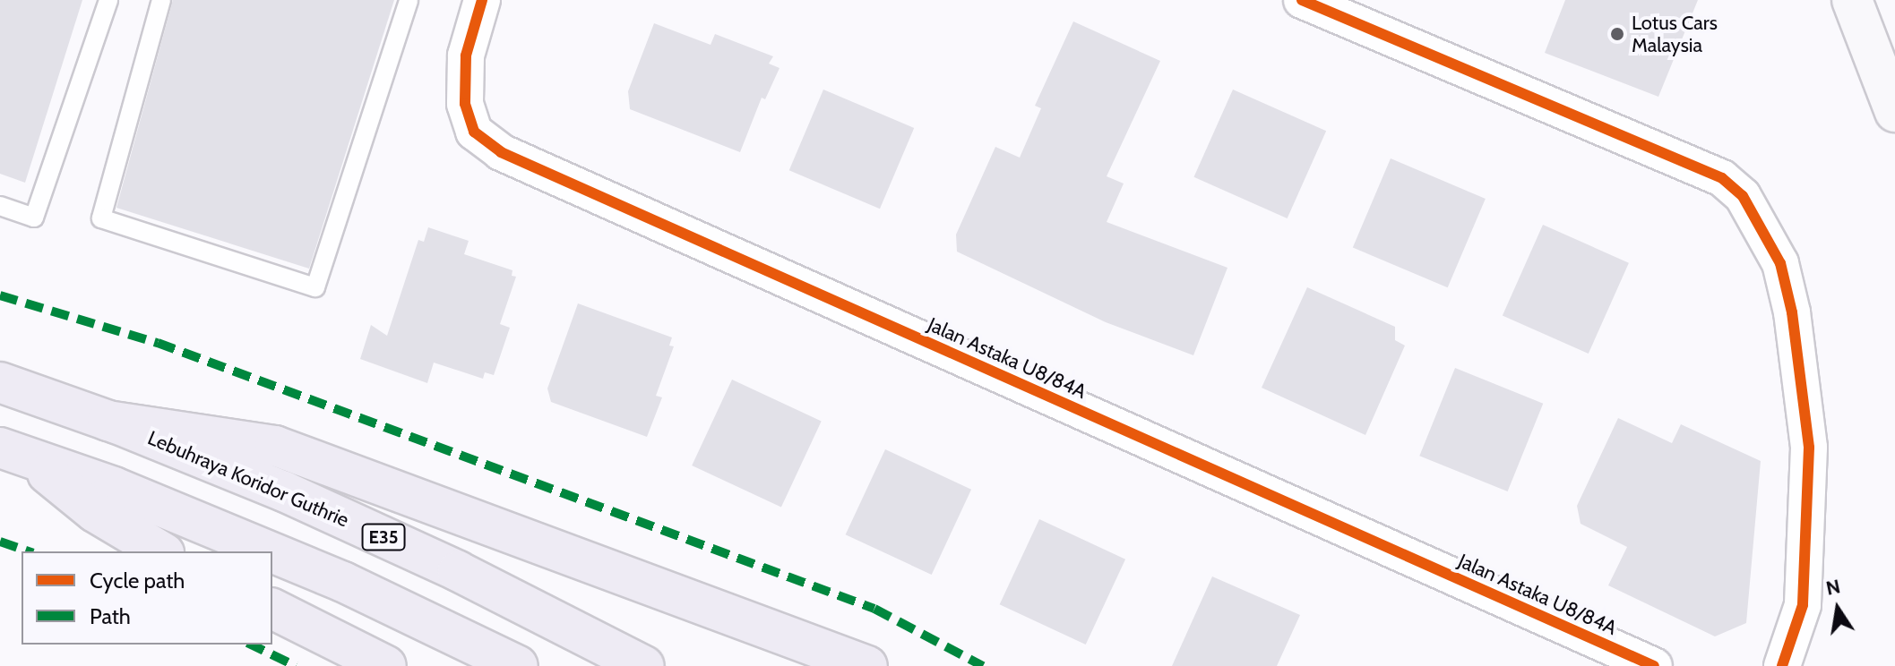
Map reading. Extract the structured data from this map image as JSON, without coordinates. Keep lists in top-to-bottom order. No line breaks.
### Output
{"streets":{"highway":["Lebuhraya Koridor Guthrie","E35"],"street":["Jalan Astaka U8/84A"]},"places":["Lotus Cars Malaysia"],"legend":["Cycle path","Path"],"north":"top"}
